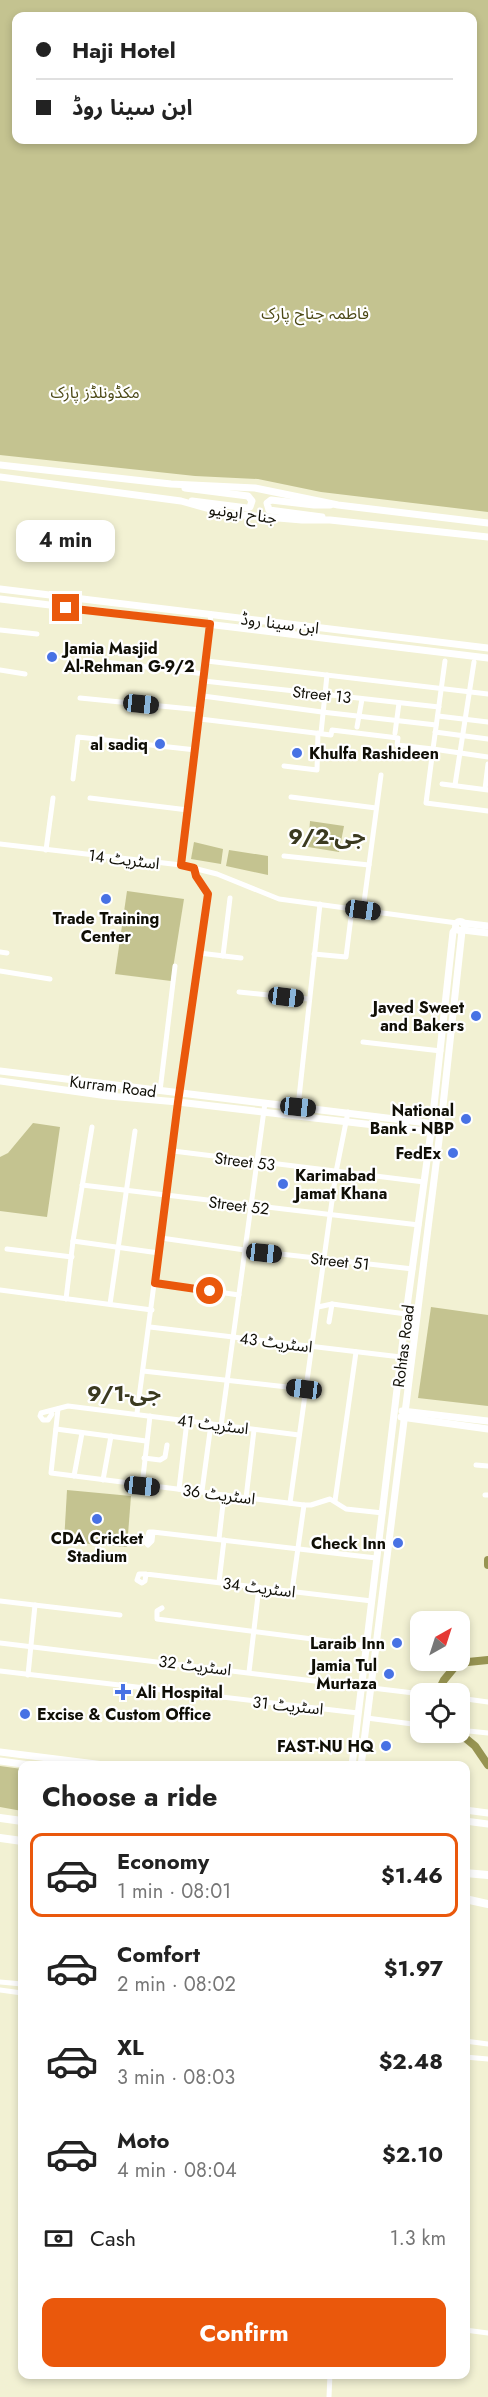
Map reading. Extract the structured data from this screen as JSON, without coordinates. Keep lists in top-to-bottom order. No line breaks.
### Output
{"streets":{"main road":["جناح ایونیو","ابن سینا روڈ","Kurram Road","Rohtas Road"],"street":["Street 13","اسٹریٹ 14","Street 53","Street 52","Street 51","اسٹریٹ 43","اسٹریٹ 41","اسٹریٹ 36","اسٹریٹ 34","اسٹریٹ 32","اسٹریٹ 31"]},"crossings":[["اسٹریٹ 14","Rohtas Road"],["Kurram Road","Rohtas Road"],["Street 53","Rohtas Road"],["Street 52","Rohtas Road"],["Street 51","Rohtas Road"],["اسٹریٹ 43","Rohtas Road"],["Rohtas Road","اسٹریٹ 36"],["Rohtas Road","اسٹریٹ 34"],["Rohtas Road","اسٹریٹ 32"],["Rohtas Road","اسٹریٹ 31"]],"districts":["جی-9/2","جی-9/1"],"parks":["فاطمہ جناح پارک","مکڈونلڈز پارک"],"places":{"other":["Jamia Masjid Al-Rehman G-9/2","al sadiq","Khulfa Rashideen","Trade Training Center","Javed Sweet and Bakers","National Bank - NBP","FedEx","Karimabad Jamat Khana","CDA Cricket Stadium","Check Inn","Laraib Inn","Jamia Tul Murtaza","Excise & Custom Office","FAST-NU HQ"],"health":["Ali Hospital"]},"north":"top right","page":{"banner":["Haji Hotel","ابن سینا روڈ"],"bubble":"4 min","heading":"Choose a ride","list":[{"name":"Economy","note":"1 min · 08:01","value":"$1.46"},{"name":"Comfort","note":"2 min · 08:02","value":"$1.97"},{"name":"XL","note":"3 min · 08:03","value":"$2.48"},{"name":"Moto","note":"4 min · 08:04","value":"$2.10"}],"pay":["Cash","1.3 km"],"buttons":"Confirm"}}
